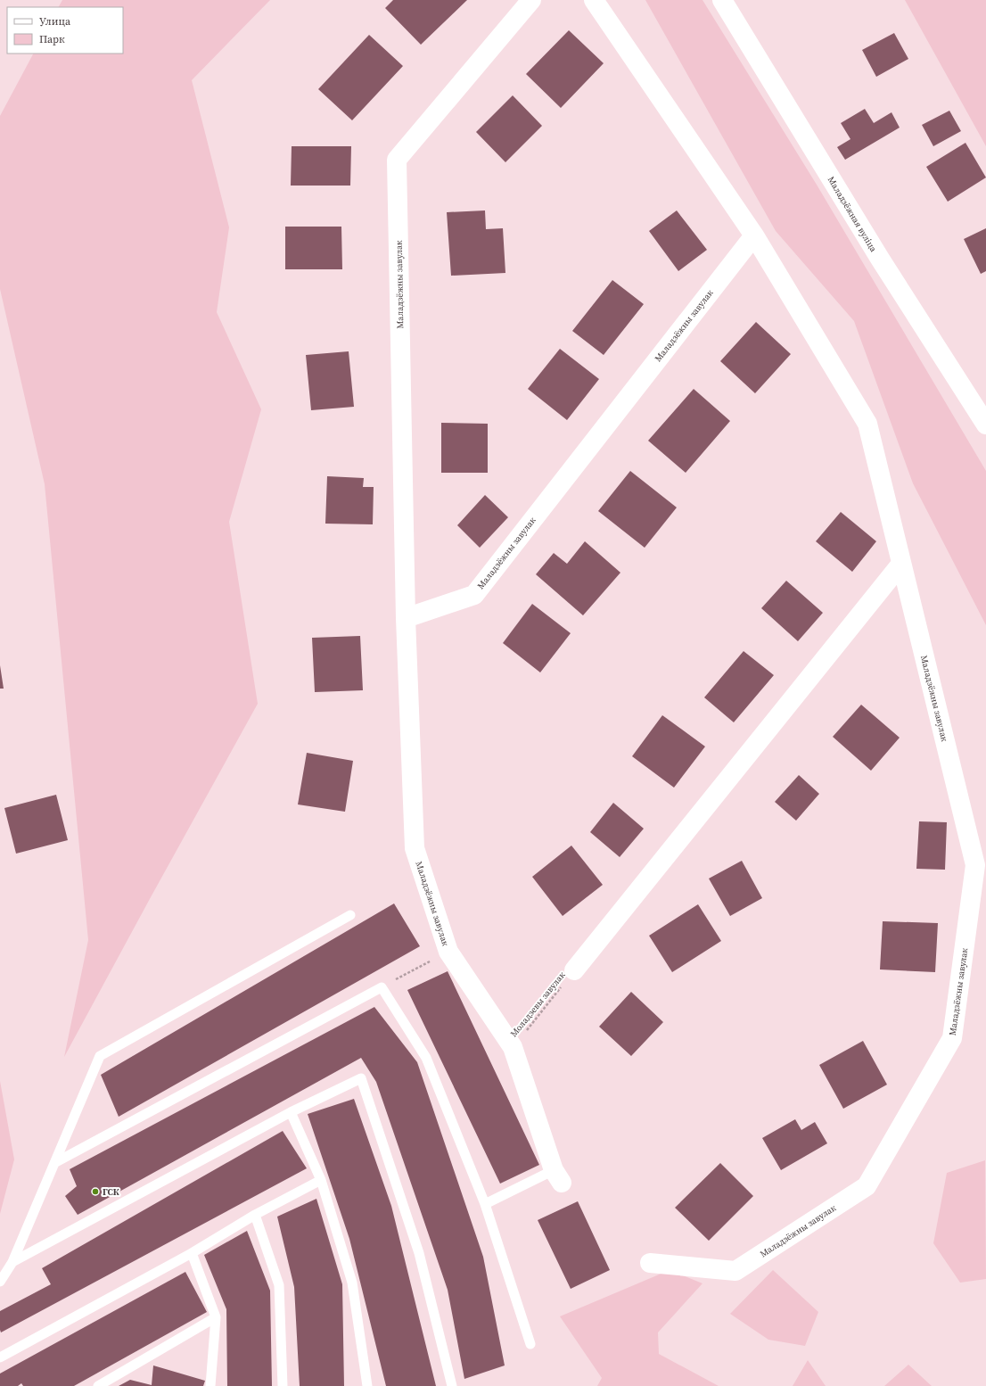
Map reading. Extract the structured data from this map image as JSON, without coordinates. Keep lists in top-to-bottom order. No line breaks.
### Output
{"streets":{"street":["Маладзёжная вуліца","Маладзёжны завулак"],"path":["Моладзевы завулак"]},"crossings":[["Маладзёжны завулак","Моладзевы завулак"]],"places":["ГСК"],"legend":["Улица","Парк"]}
